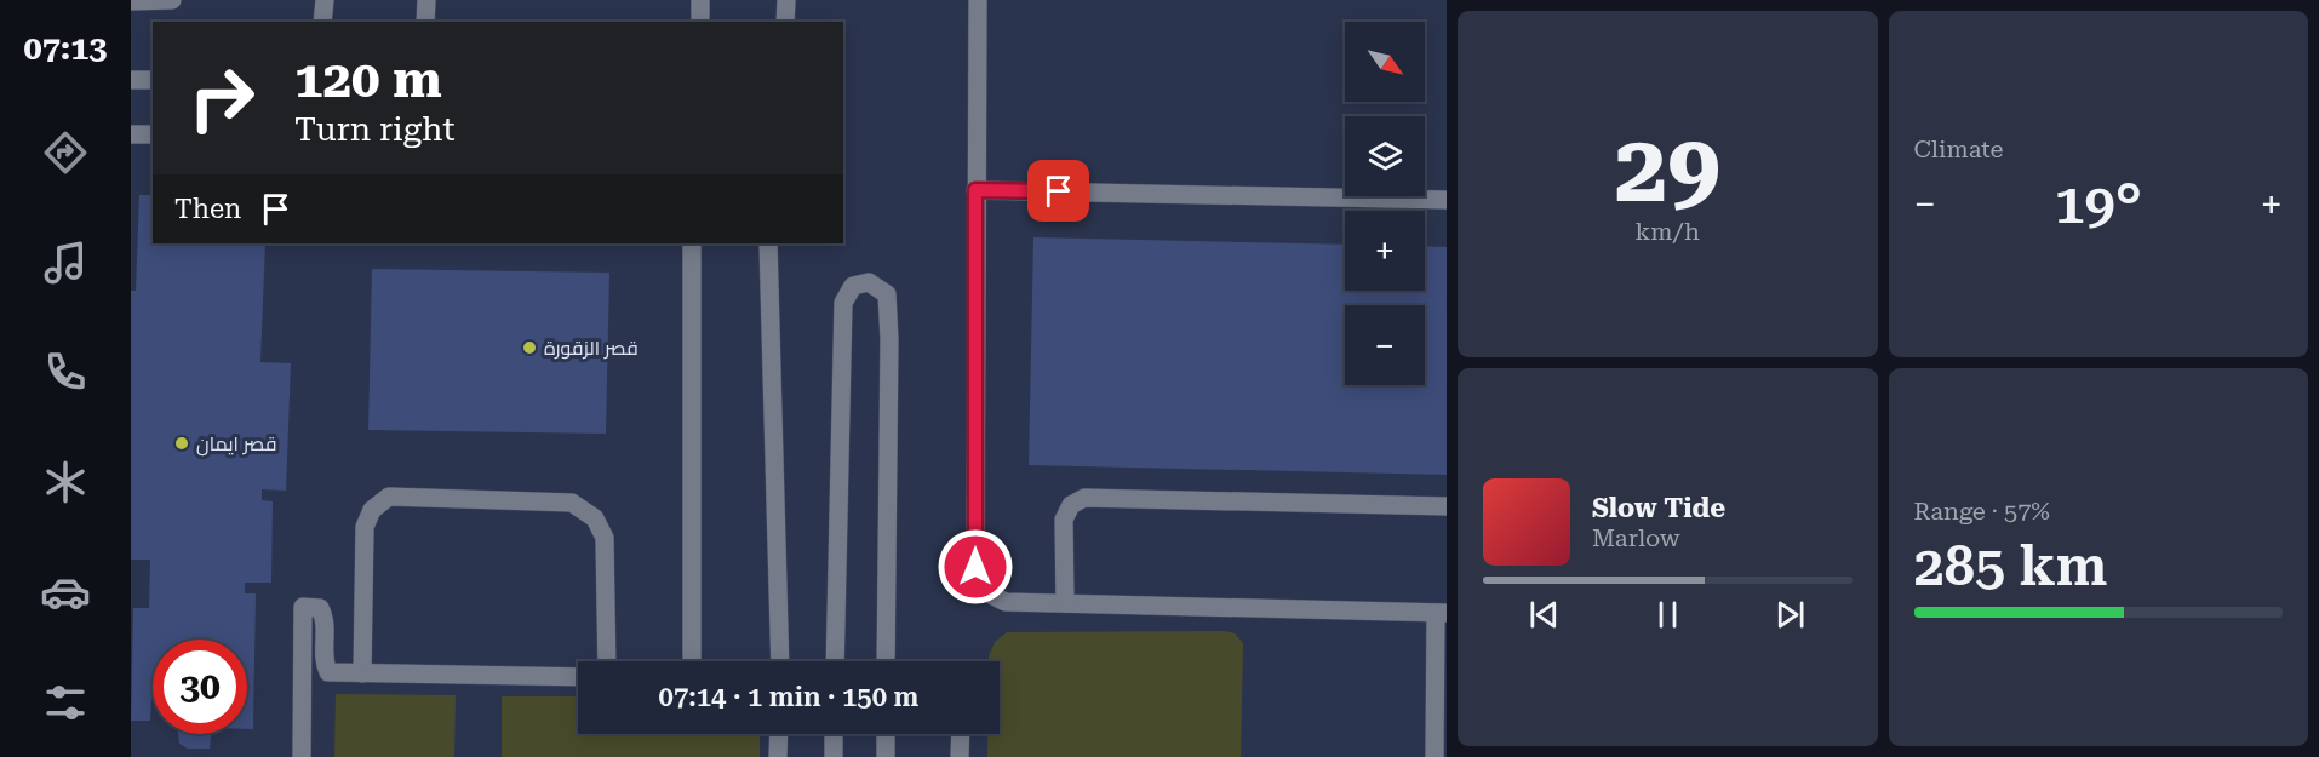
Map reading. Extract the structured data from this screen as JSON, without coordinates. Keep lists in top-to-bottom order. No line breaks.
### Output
{"places":["قصر الزقورة","قصر ايمان"],"north":"bottom right","page":{"tabs":"07:13","tile":[["29","km/h"],"Climate",["Range · 57%","285 km"]],"map_buttons":["+","−"],"turn":["120 m","Turn right"],"then":"Then","heat":["−","19°","+"],"song":["Slow Tide","Marlow"],"limit":"30","trip":"07:14 · 1 min · 150 m"}}
